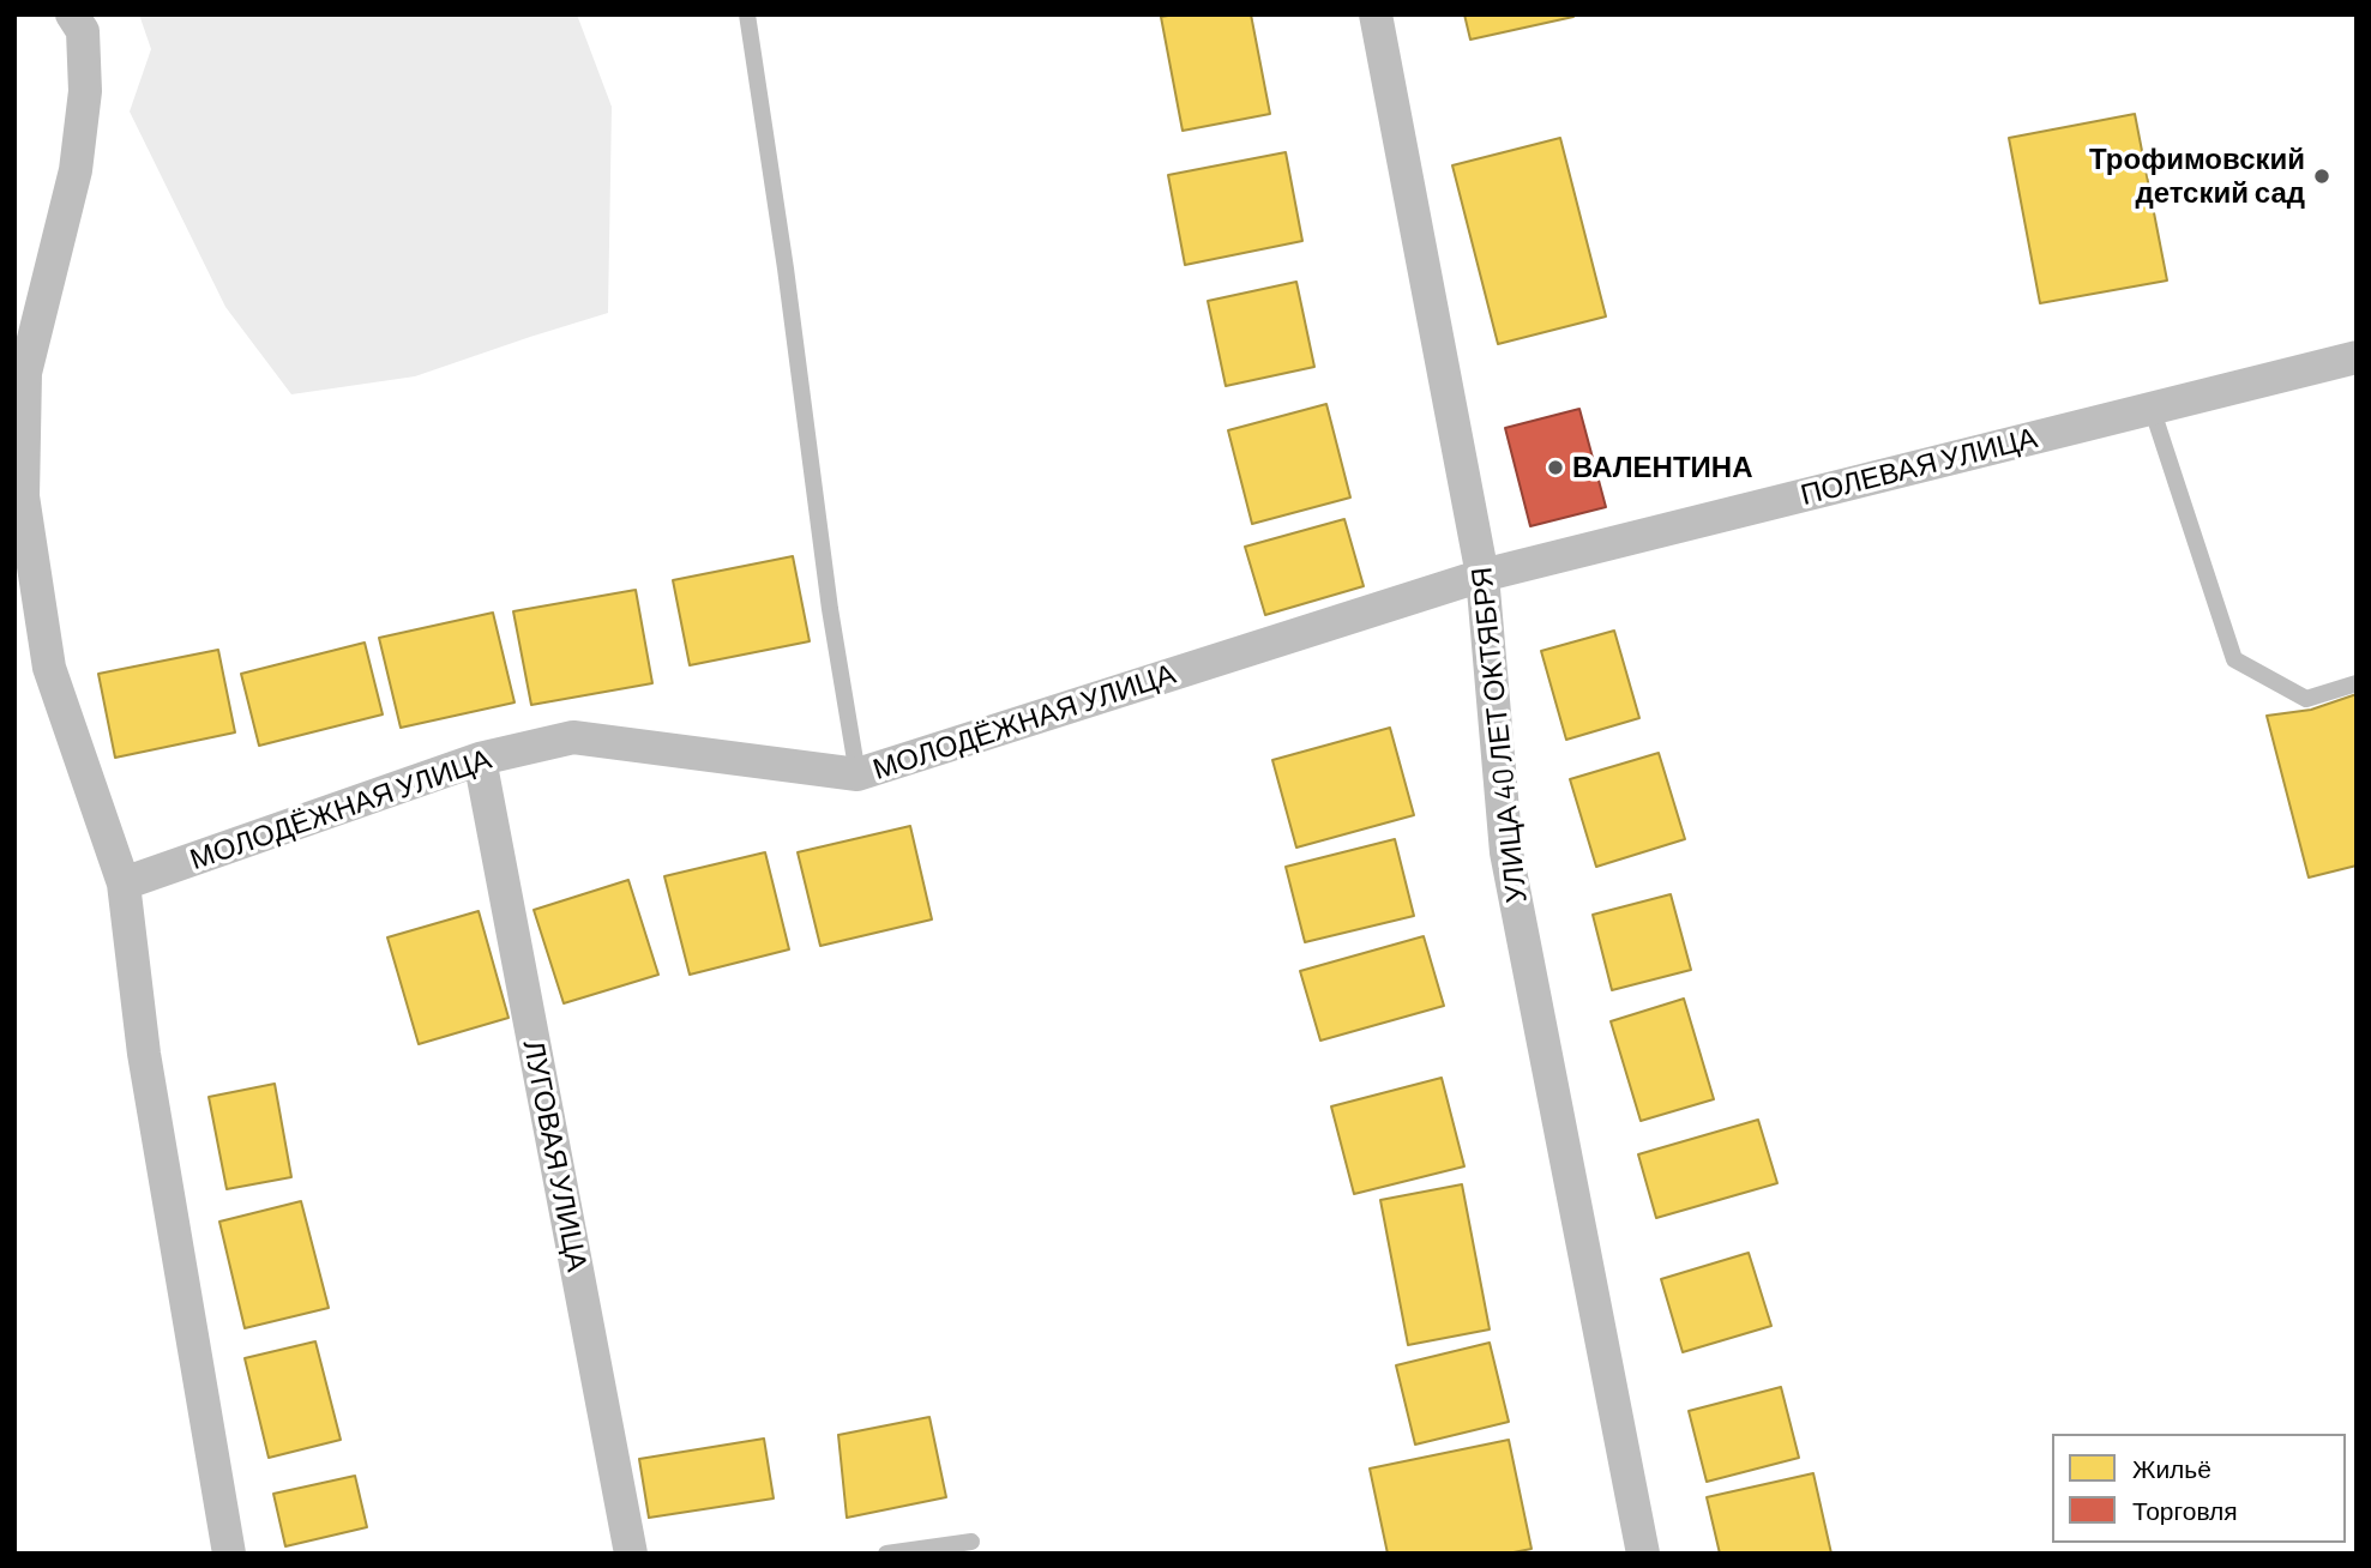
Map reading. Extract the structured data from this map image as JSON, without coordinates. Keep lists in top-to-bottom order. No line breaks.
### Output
{"streets":{"street":["ПОЛЕВАЯ УЛИЦА","МОЛОДЁЖНАЯ УЛИЦА","УЛИЦА 40 ЛЕТ ОКТЯБРЯ","ЛУГОВАЯ УЛИЦА"]},"crossings":[["ПОЛЕВАЯ УЛИЦА","МОЛОДЁЖНАЯ УЛИЦА"],["ПОЛЕВАЯ УЛИЦА","УЛИЦА 40 ЛЕТ ОКТЯБРЯ"],["МОЛОДЁЖНАЯ УЛИЦА","УЛИЦА 40 ЛЕТ ОКТЯБРЯ"],["МОЛОДЁЖНАЯ УЛИЦА","ЛУГОВАЯ УЛИЦА"]],"places":["Трофимовский детский сад","ВАЛЕНТИНА"],"legend":["Жильё","Торговля"]}
